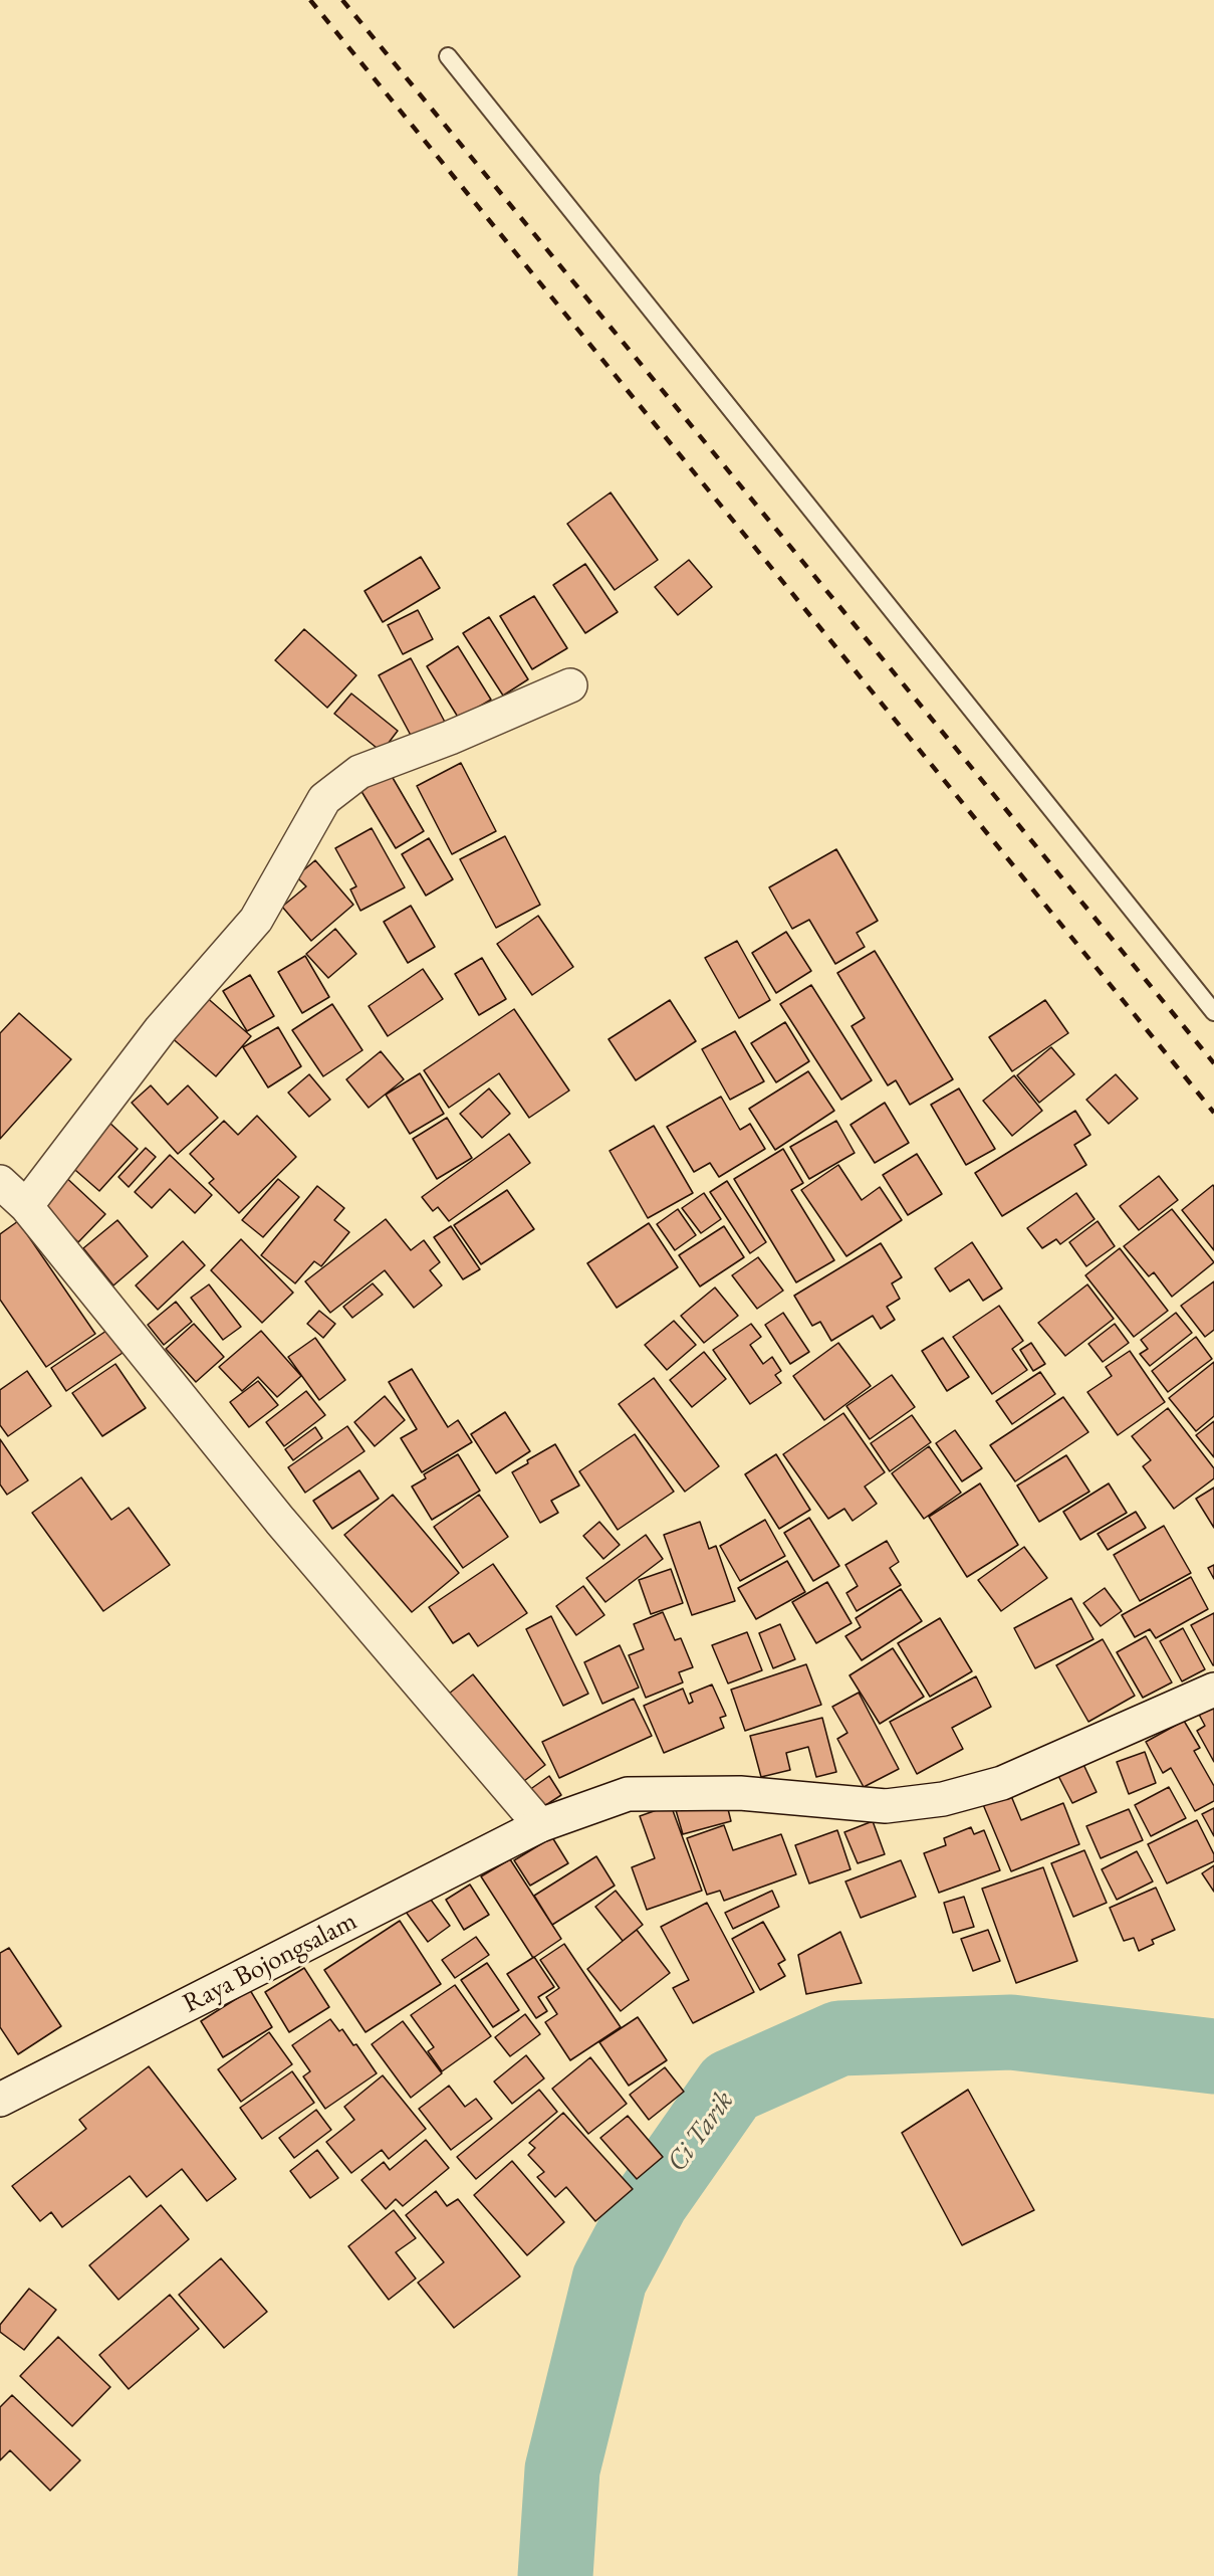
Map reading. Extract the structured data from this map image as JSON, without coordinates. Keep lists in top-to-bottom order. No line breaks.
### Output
{"streets":{"street":["Raya Bojongsalam"]},"water":["Ci Tarik"]}
